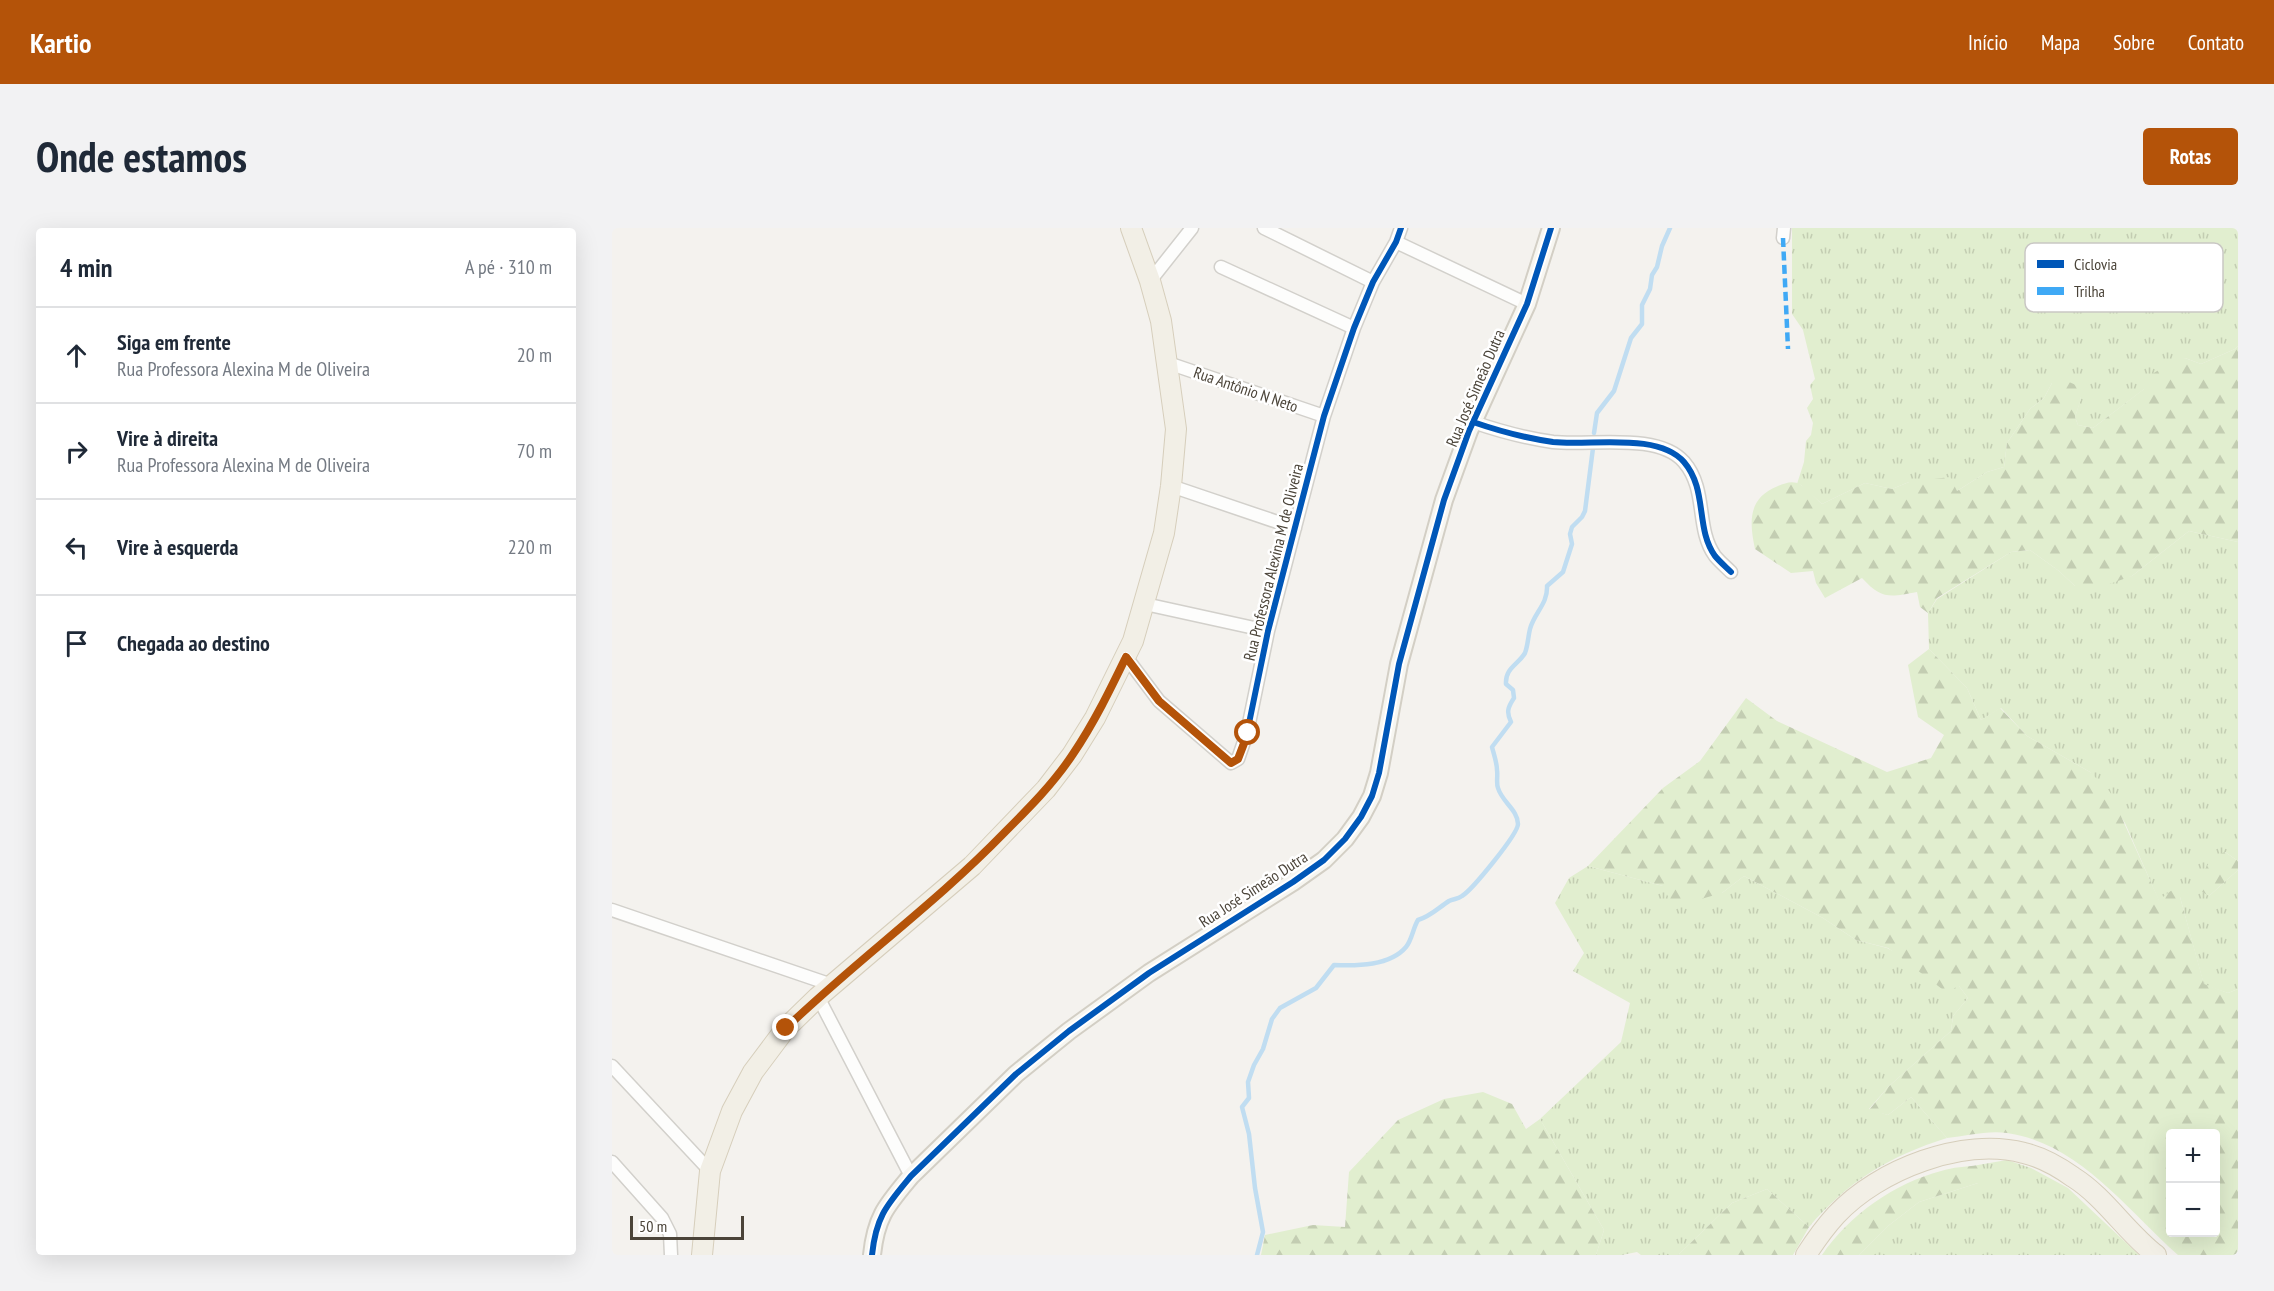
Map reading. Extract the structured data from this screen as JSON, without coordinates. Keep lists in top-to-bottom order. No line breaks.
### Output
{"streets":{"main road":["Rua José Simeão Dutra"],"street":["Rua Antônio N Neto","Rua Professora Alexina M de Oliveira"]},"crossings":[["Rua Antônio N Neto","Rua Professora Alexina M de Oliveira"]],"legend":["Ciclovia","Trilha"],"scale_bar":"50 m","page":{"header":"Kartio","nav":["Início","Mapa","Sobre","Contato"],"buttons":"Rotas","title":"Onde estamos","heading":["4 min","A pé · 310 m"],"list":[["Siga em frente","Rua Professora Alexina M de Oliveira","20 m"],["Vire à direita","Rua Professora Alexina M de Oliveira","70 m"],["Vire à esquerda","220 m"],"Chegada ao destino"],"map_buttons":["+","−"],"scale":"50 m"}}
